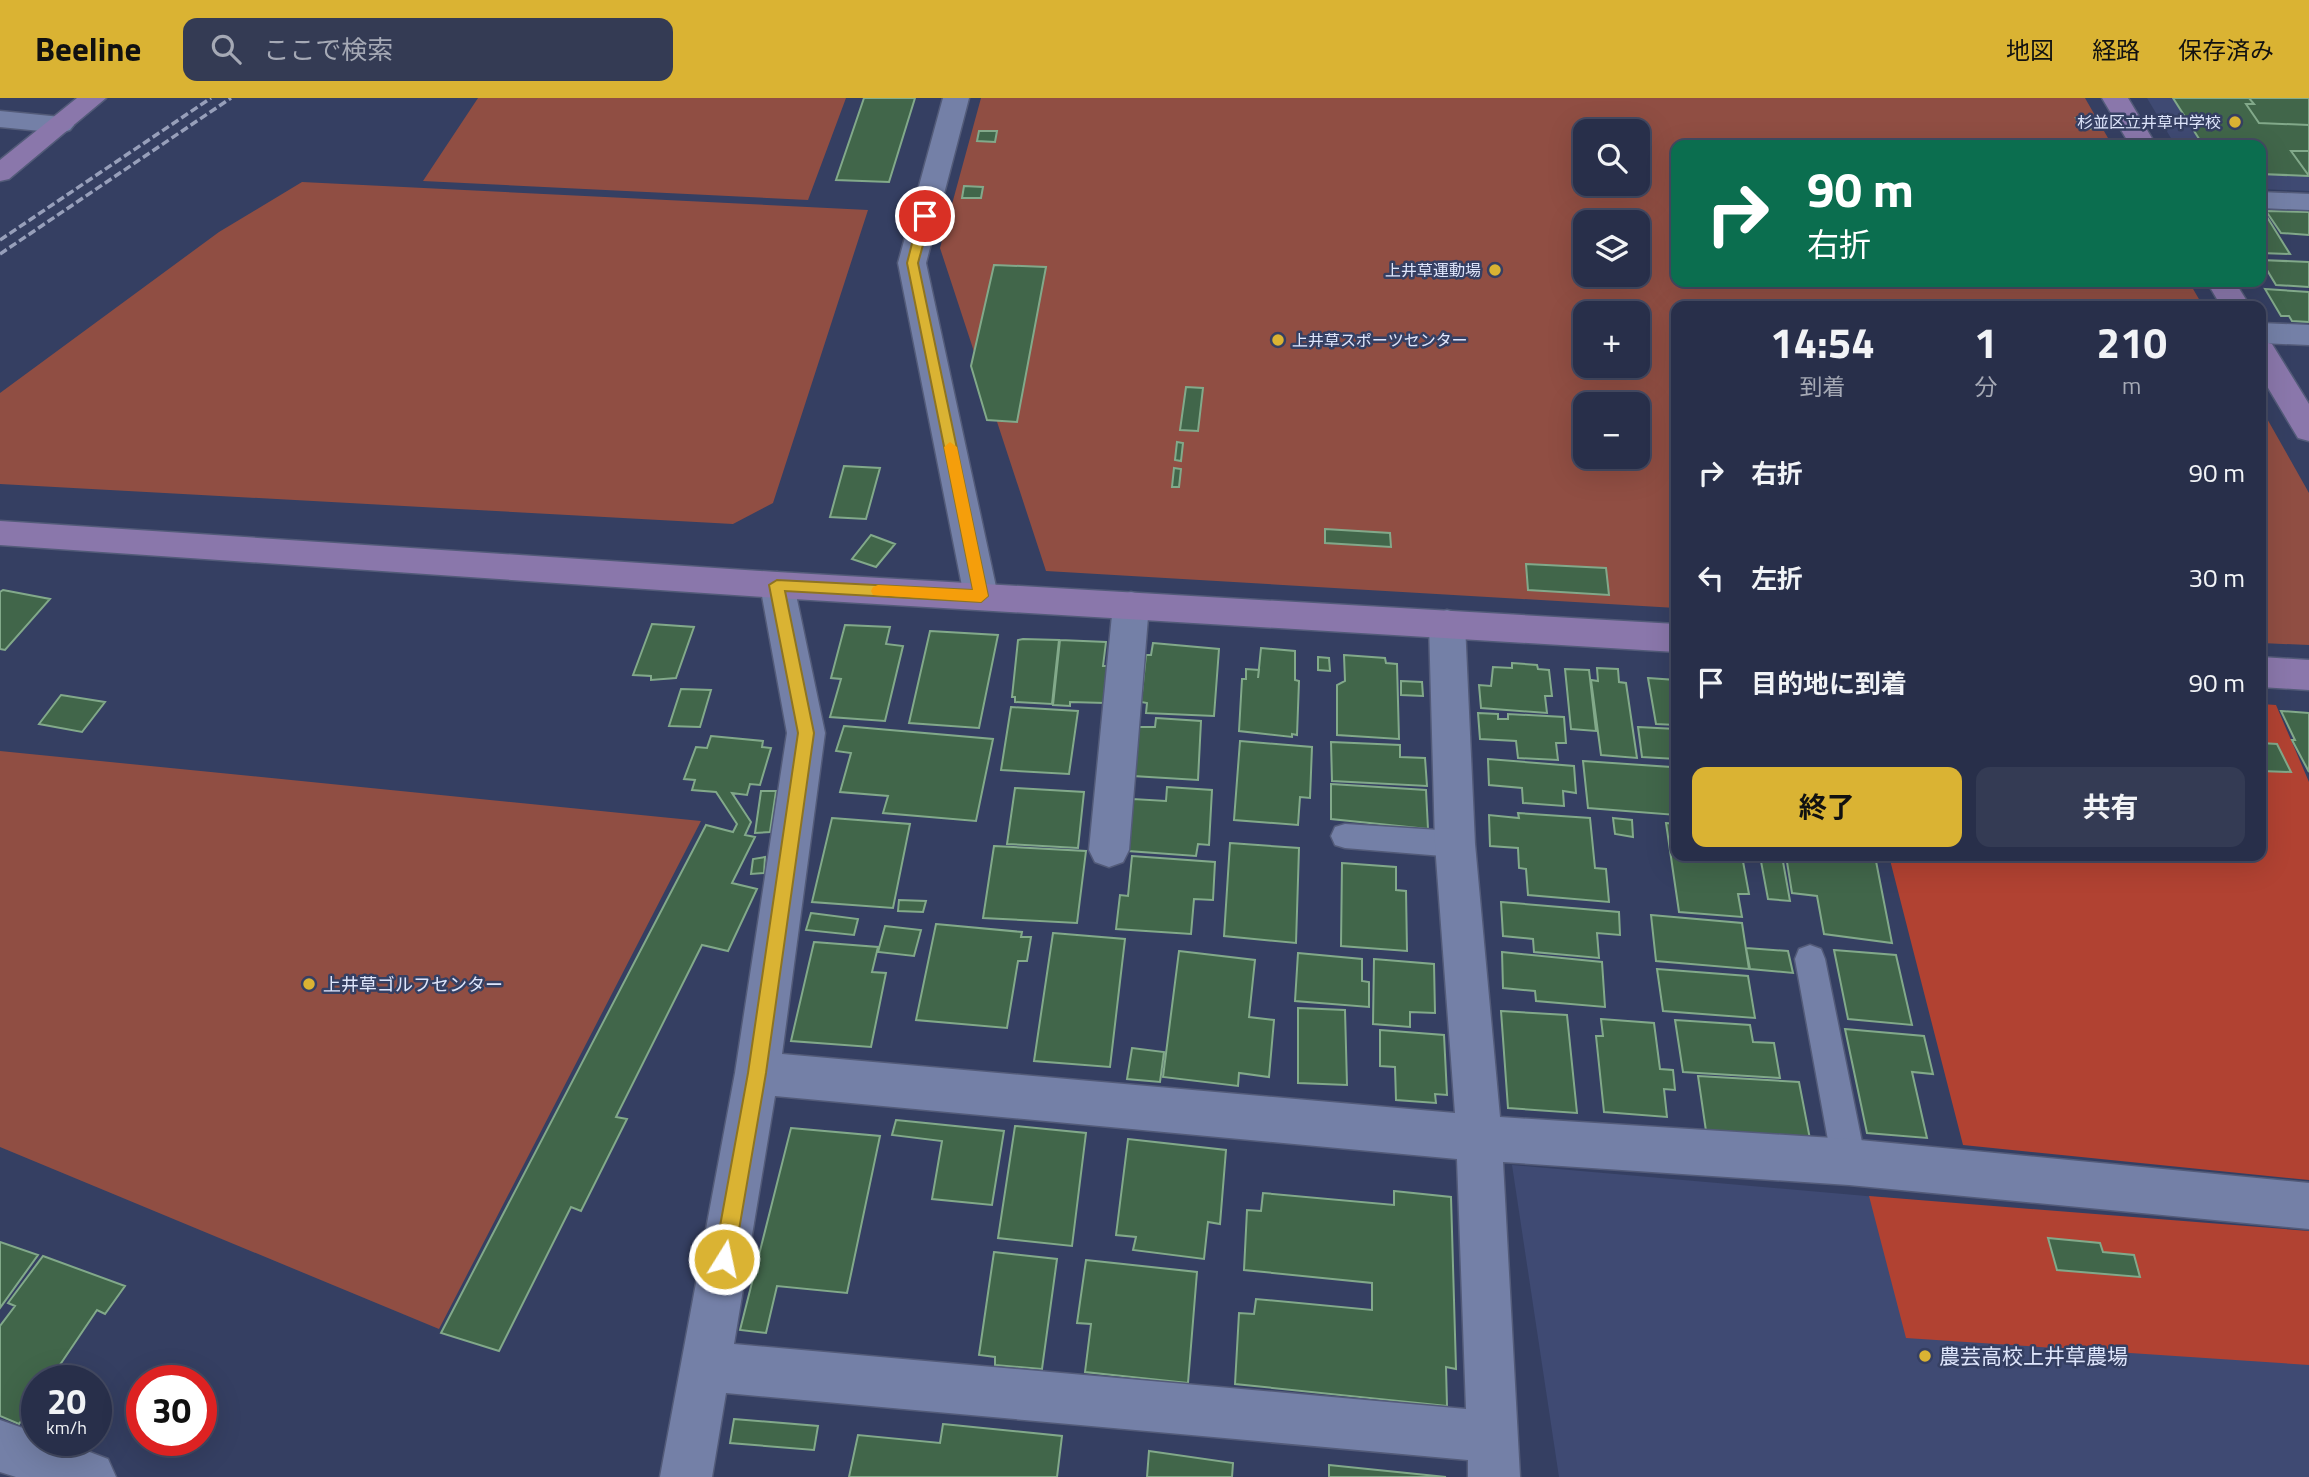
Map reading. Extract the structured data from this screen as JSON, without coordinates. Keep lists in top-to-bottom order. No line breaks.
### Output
{"places":["杉並区立井草中学校","上井草運動場","上井草スポーツセンター","上井草ゴルフセンター","農芸高校上井草農場"],"page":{"header":"Beeline","search":"ここで検索","nav":["地図","経路","保存済み"],"map_buttons":["+","−"],"turn":["90 m","右折"],"eta":["14:54","到着","1","分","210","m"],"list":[{"name":"右折","value":"90 m"},{"name":"左折","value":"30 m"},{"name":"目的地に到着","value":"90 m"}],"buttons":["終了","共有"],"speed":"20 km/h","limit":"30"}}
